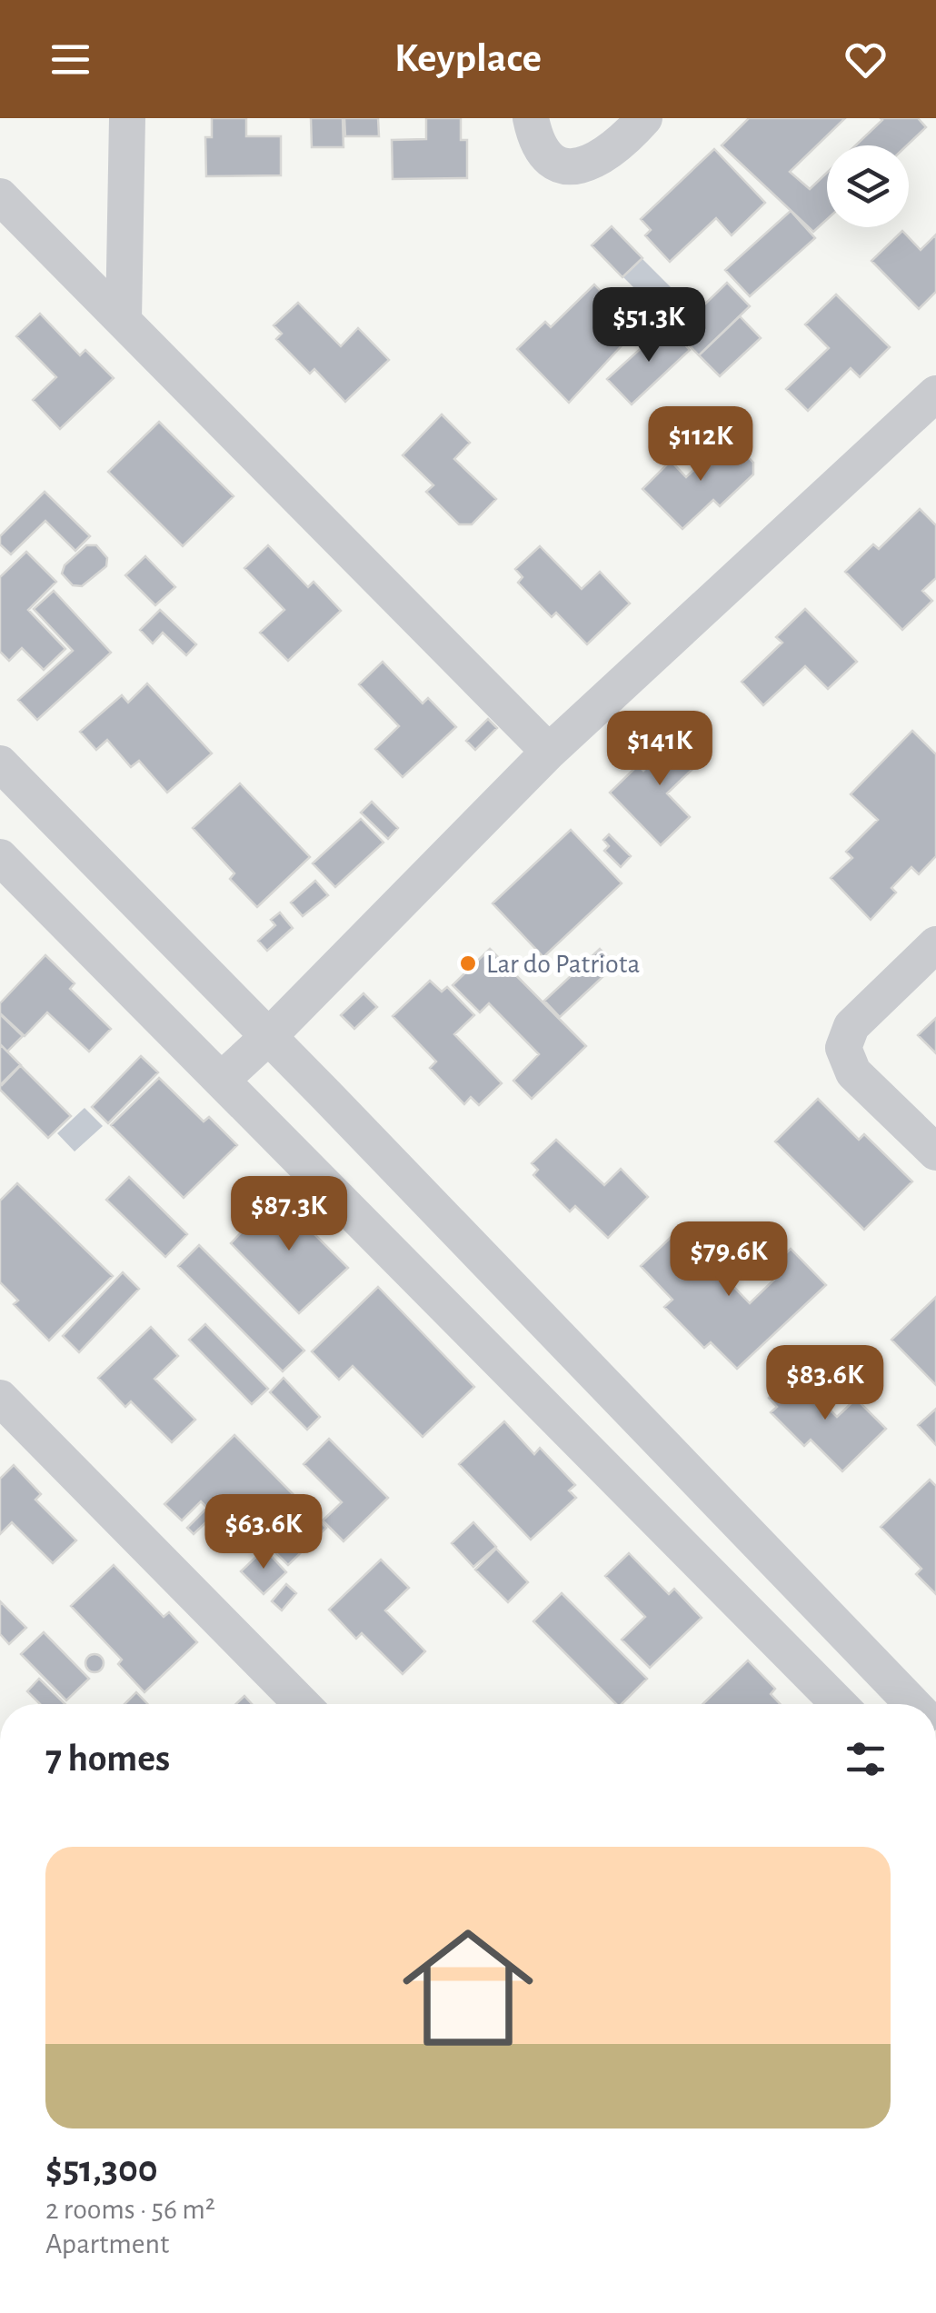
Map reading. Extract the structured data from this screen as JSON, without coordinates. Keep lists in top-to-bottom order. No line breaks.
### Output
{"places":["Lar do Patriota"],"page":{"header":"Keyplace","price":["$51.3K","$112K","$141K","$87.3K","$79.6K","$83.6K","$63.6K"],"heading":"7 homes","list":[{"name":"$51,300","note":"2 rooms · 56 m² · Apartment"}]}}
